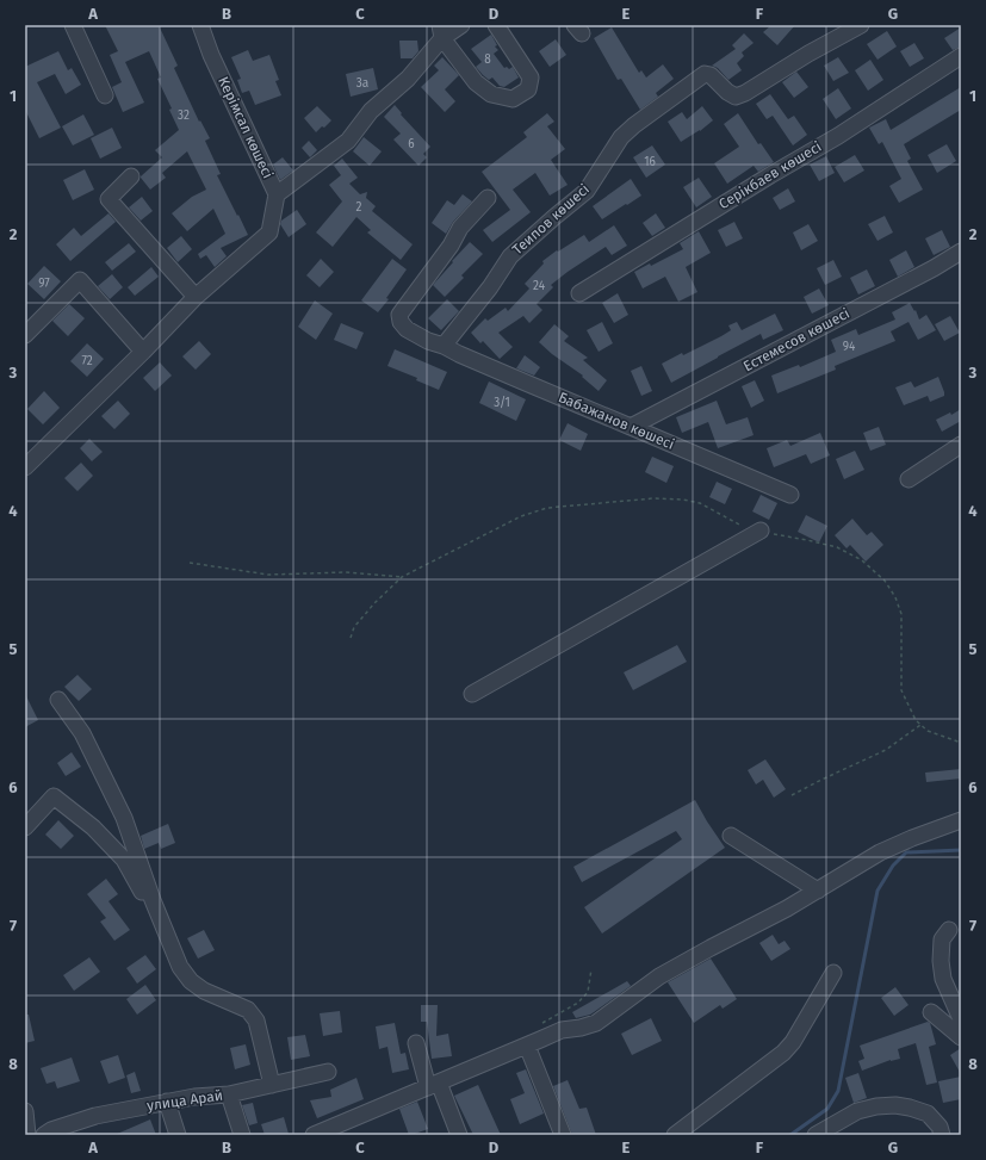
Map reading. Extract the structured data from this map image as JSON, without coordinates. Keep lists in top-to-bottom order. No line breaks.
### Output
{"streets":{"street":["Керімсал көшесі","Серікбаев көшесі","Теипов көшесі","Естемесов көшесі","Бабажанов көшесі","улица Арай"]},"crossings":[["Теипов көшесі","Бабажанов көшесі"],["Естемесов көшесі","Бабажанов көшесі"]],"house_numbers":["8","3а","32","6","16","2","97","24","94","72","3/1"],"grid":{"columns":["A","B","C","D","E","F","G"],"rows":["1","2","3","4","5","6","7","8"]}}
